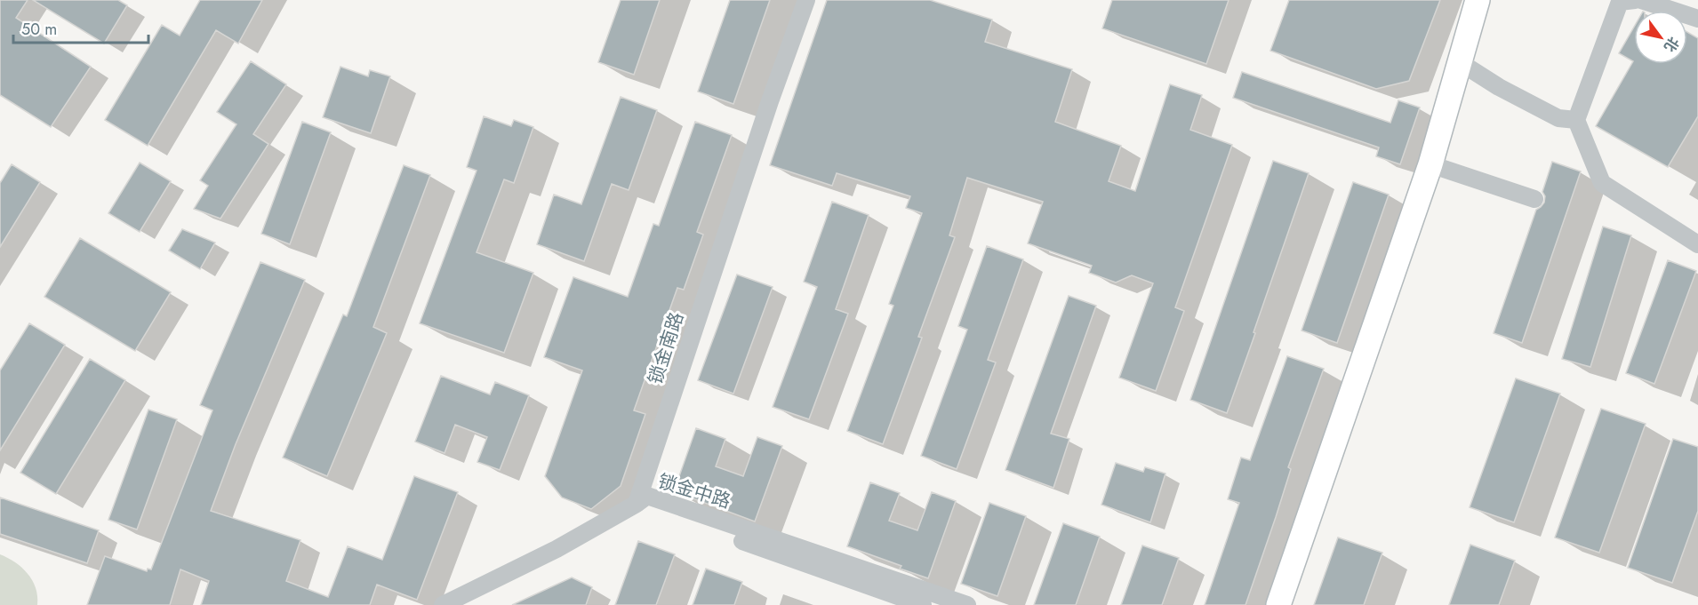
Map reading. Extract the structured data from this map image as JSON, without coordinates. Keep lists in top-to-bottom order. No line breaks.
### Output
{"streets":{"street":["锁金南路","锁金中路"]},"crossings":[["锁金南路","锁金中路"]],"scale_bar":"50 m","north":"bottom right"}
